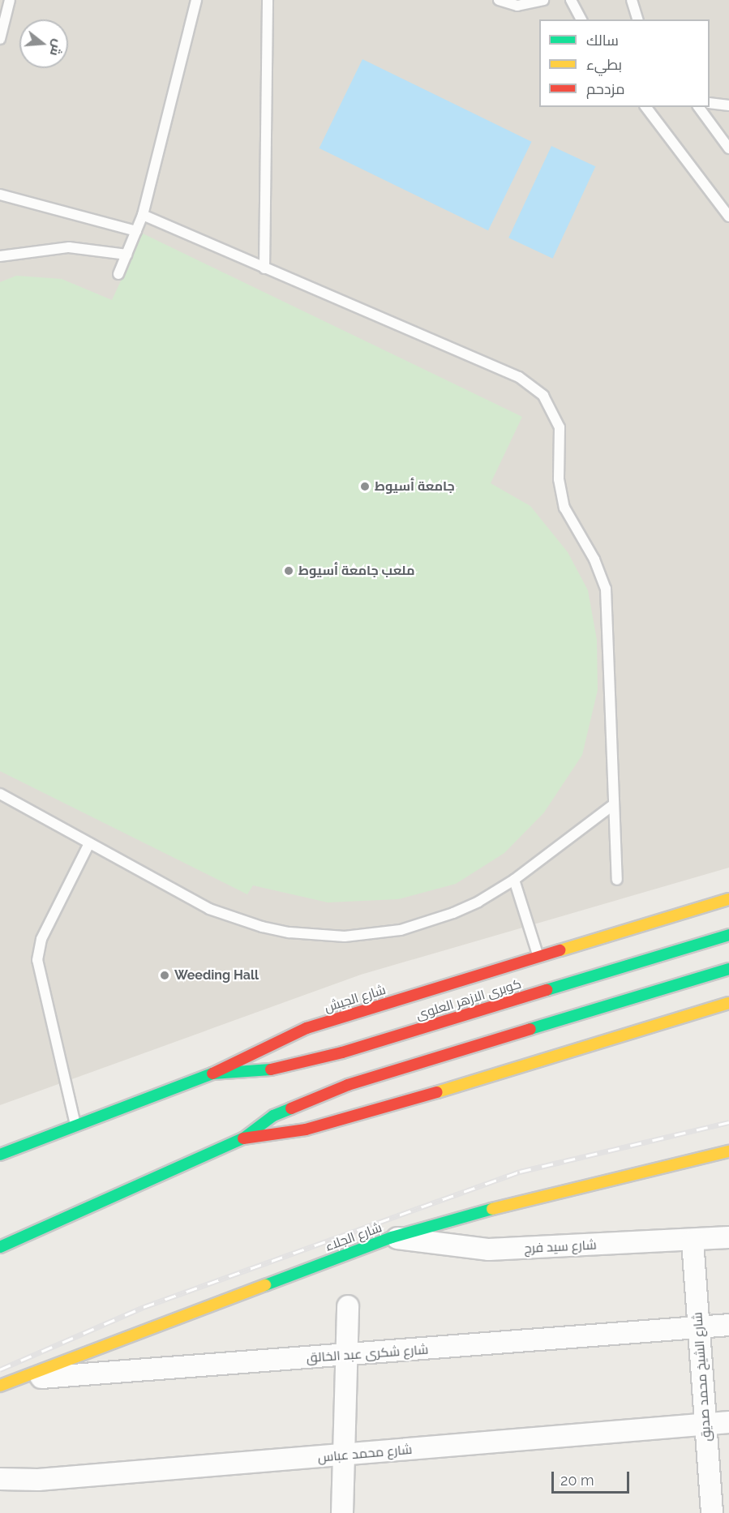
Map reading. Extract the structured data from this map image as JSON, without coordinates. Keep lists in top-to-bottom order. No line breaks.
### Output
{"streets":{"main road":["شارع الجيش","كوبرى الازهر العلوى","شارع الجلاء"],"street":["شارع سيد فرج","شارع شكرى عبد الخالق","شارع الشيخ محمد صديق","شارع محمد عباس"]},"crossings":[["شارع الجيش","كوبرى الازهر العلوى"],["شارع الجلاء","شارع سيد فرج"],["شارع الجلاء","شارع شكرى عبد الخالق"],["شارع سيد فرج","شارع الشيخ محمد صديق"],["شارع شكرى عبد الخالق","شارع الشيخ محمد صديق"],["شارع الشيخ محمد صديق","شارع محمد عباس"]],"places":["جامعة أسيوط","ملعب جامعة أسيوط","Weeding Hall"],"legend":["سالك","بطيء","مزدحم"],"scale_bar":"20 m","north":"right"}
